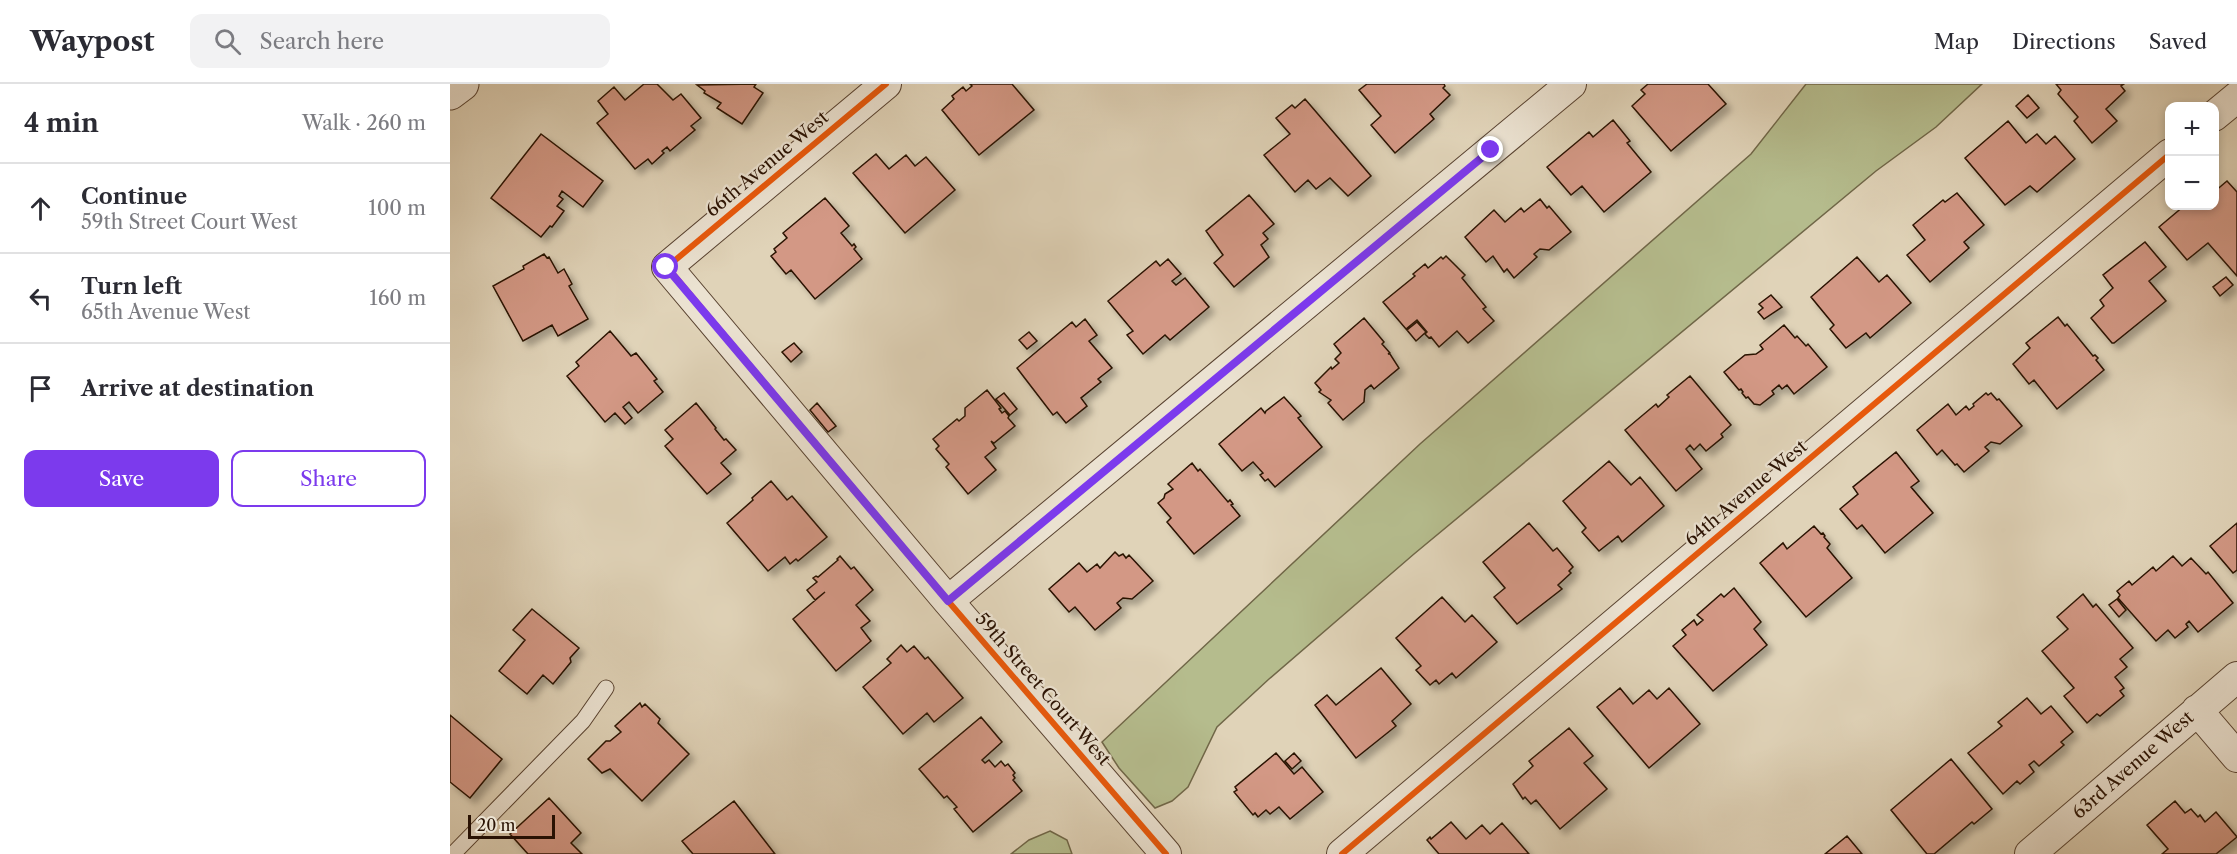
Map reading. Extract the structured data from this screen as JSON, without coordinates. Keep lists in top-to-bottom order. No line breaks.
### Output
{"streets":{"street":["66th Avenue West","64th Avenue West","59th Street Court West","63rd Avenue West"]},"crossings":[["66th Avenue West","59th Street Court West"]],"scale_bar":"20 m","page":{"header":"Waypost","search":"Search here","nav":["Map","Directions","Saved"],"heading":["4 min","Walk · 260 m"],"map_buttons":["+","−"],"list":[["Continue","59th Street Court West","100 m"],["Turn left","65th Avenue West","160 m"],"Arrive at destination"],"buttons":["Save","Share"],"scale":"20 m"}}
